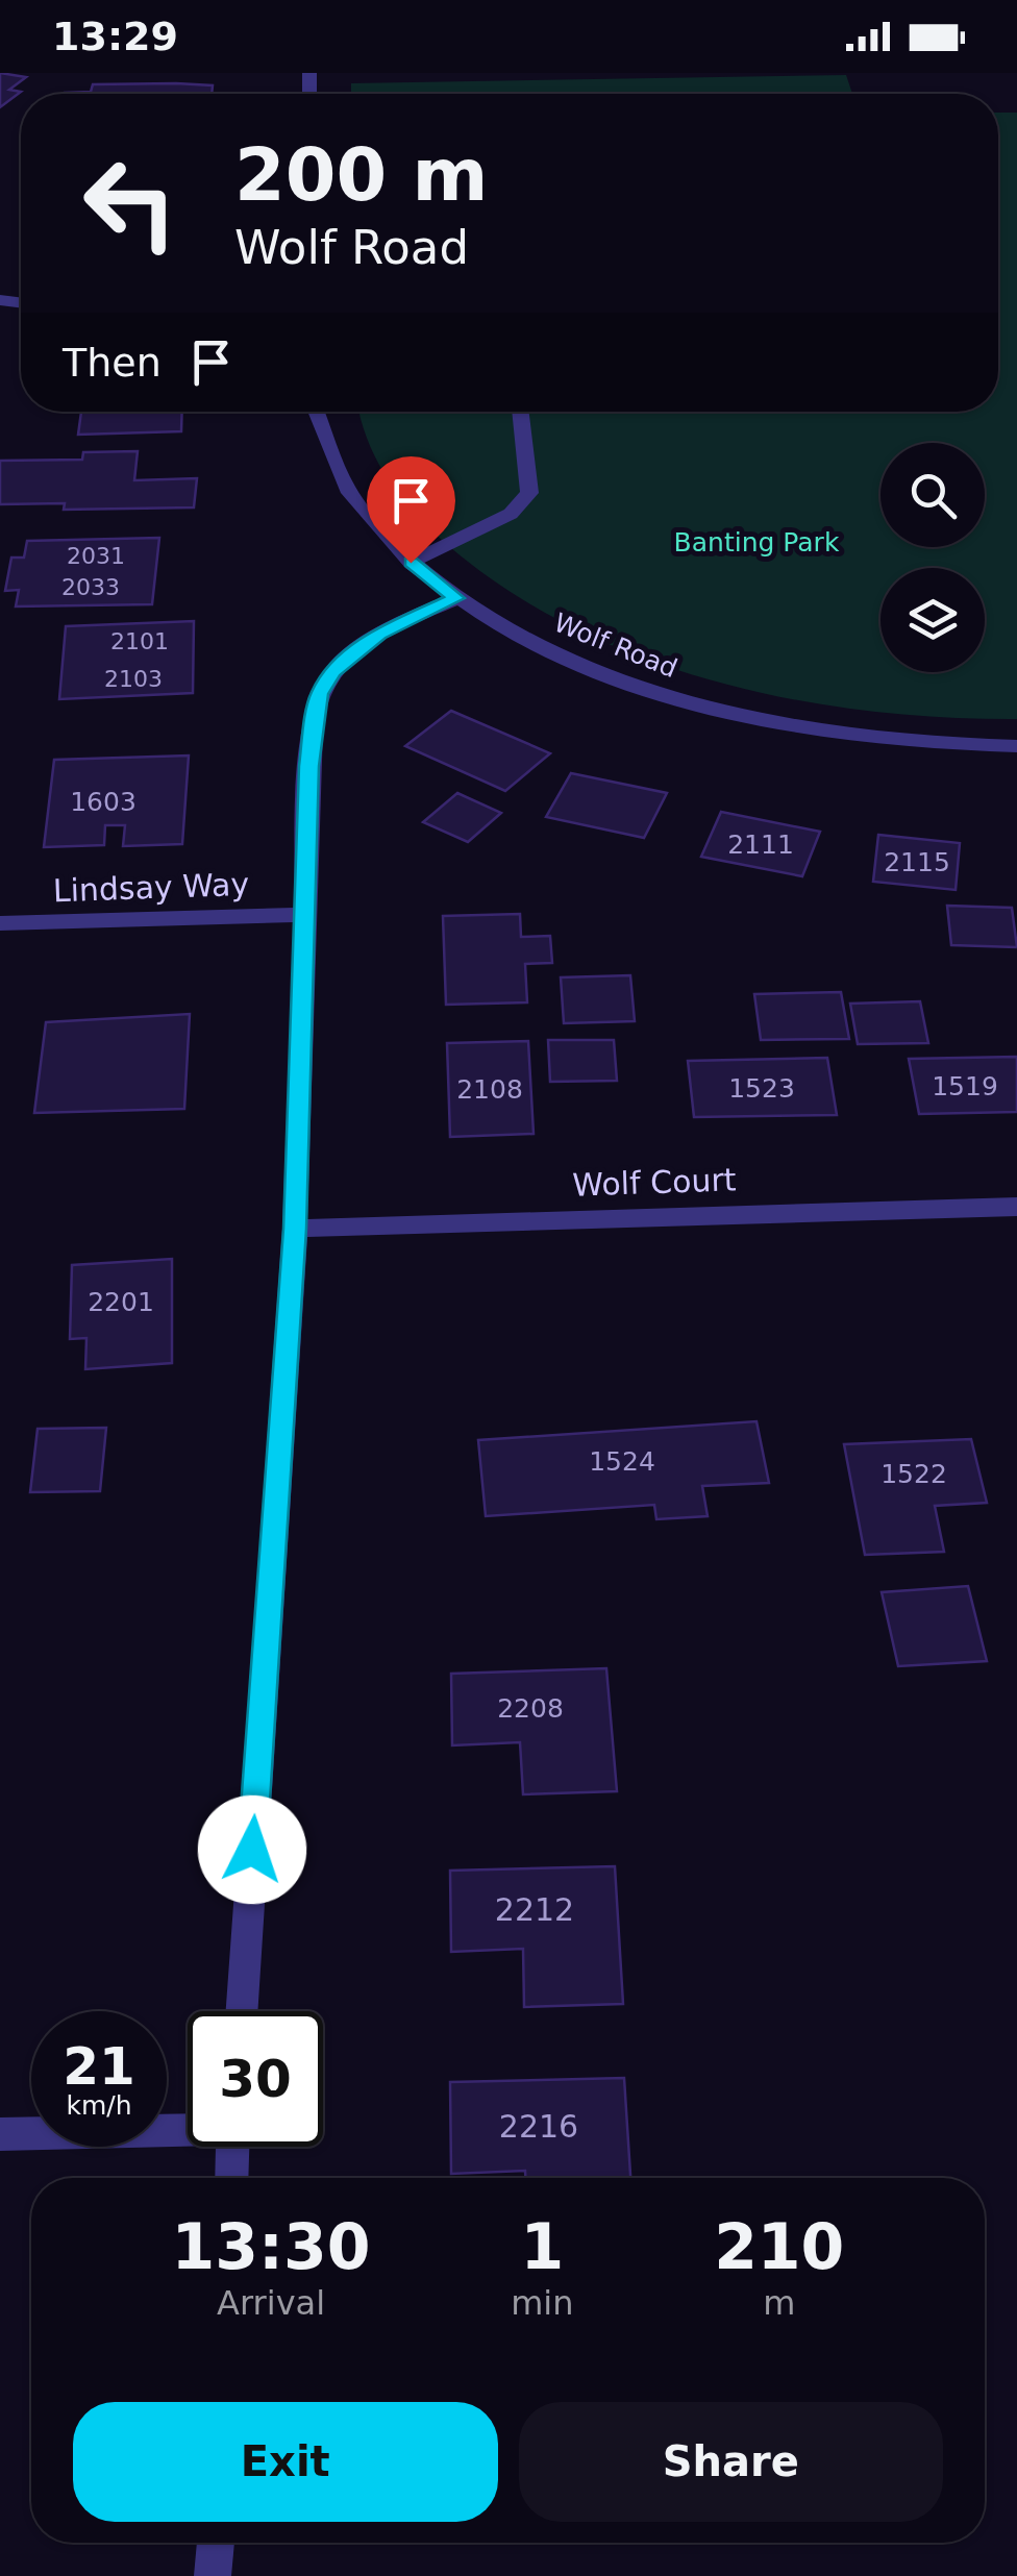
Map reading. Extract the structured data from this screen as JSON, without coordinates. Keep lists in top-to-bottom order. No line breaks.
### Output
{"streets":{"street":["Wolf Road","Lindsay Way","Wolf Court"]},"parks":["Banting Park"],"house_numbers":["2031","2033","2101","2103","1603","2111","2115","1519","1523","2108","2201","1524","1522","2208","2212","2216"],"page":{"status":"13:29","turn":["200 m","Wolf Road"],"then":"Then","speed":"21 km/h","limit":"30","eta":["13:30","Arrival","1","min","210","m"],"buttons":["Exit","Share"]}}
